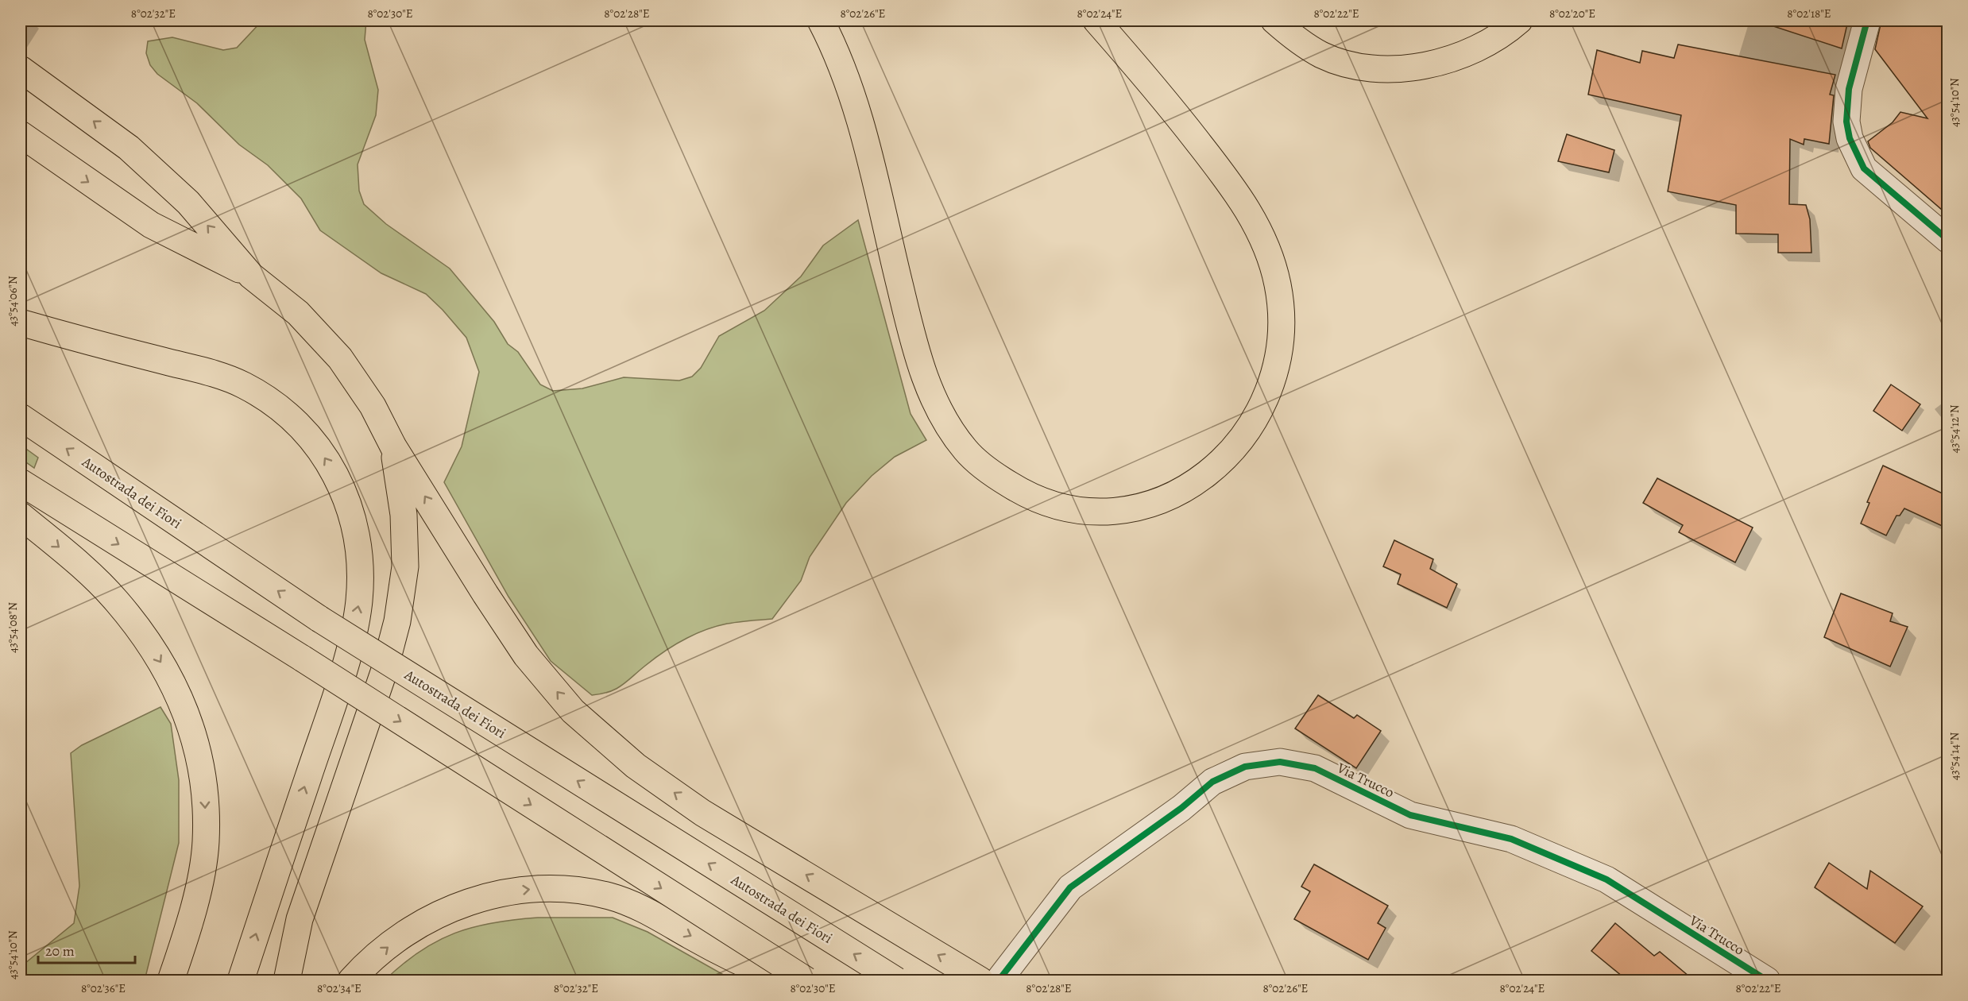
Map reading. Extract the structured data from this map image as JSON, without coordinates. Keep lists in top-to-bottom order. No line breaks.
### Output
{"streets":{"highway":["Autostrada dei Fiori"],"street":["Via Trucco"]},"scale_bar":"20 m","coordinates":["8°02'32\"E","8°02'30\"E","8°02'28\"E","8°02'26\"E","8°02'24\"E","8°02'22\"E","8°02'20\"E","8°02'18\"E","43°54'10\"N","43°54'06\"N","43°54'12\"N","43°54'08\"N","43°54'14\"N","8°02'36\"E","8°02'34\"E"]}
